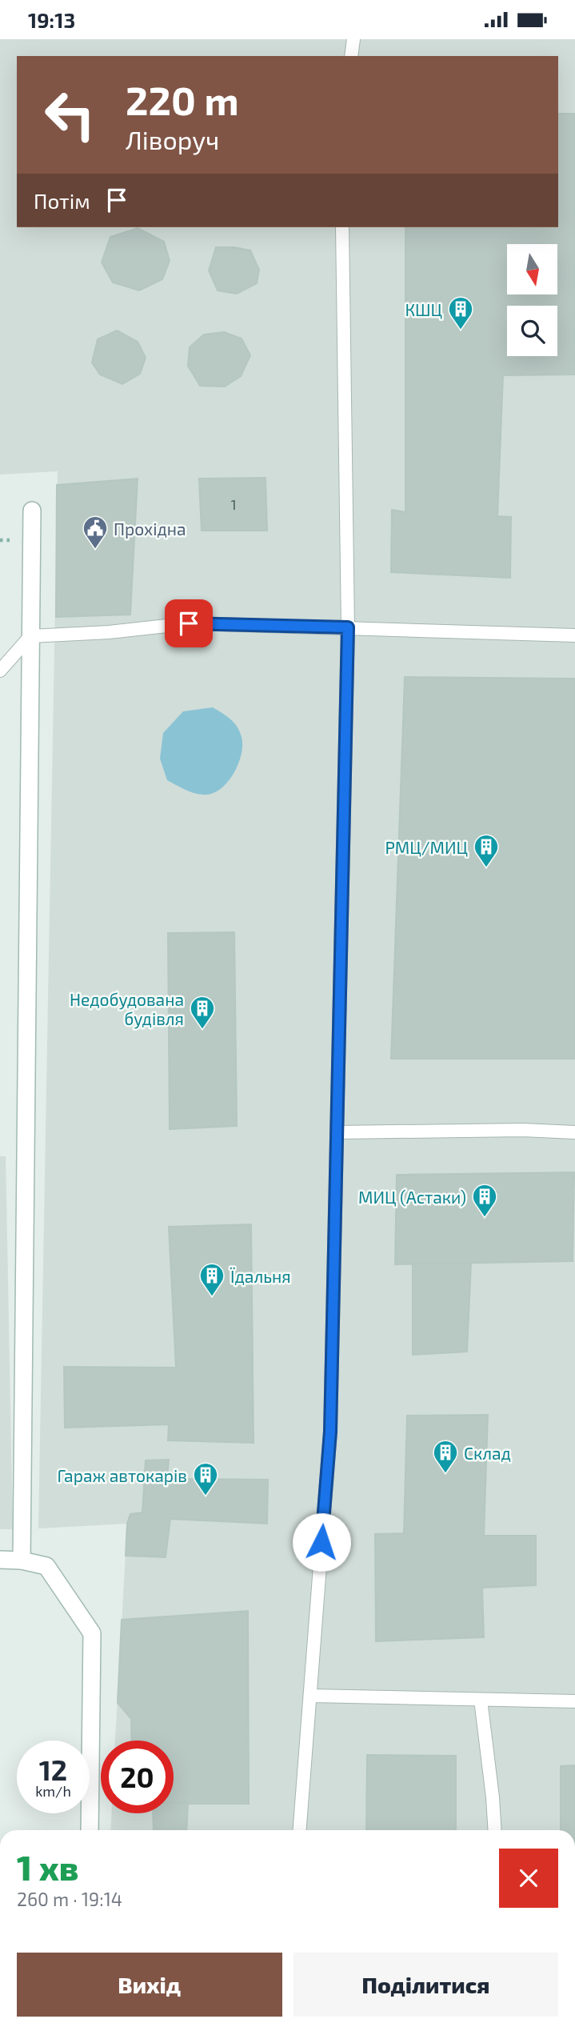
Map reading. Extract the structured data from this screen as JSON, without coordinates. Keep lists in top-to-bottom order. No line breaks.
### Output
{"places":{"building":["КШЦ","РМЦ/МИЦ","Недобудована будівля","МИЦ (Астаки)","Їдальня","Склад","Гараж автокарів"],"public building":["Прохідна"]},"house_numbers":["1"],"north":"bottom","page":{"status":"19:13","turn":["220 m","Ліворуч"],"then":"Потім","speed":"12 km/h","limit":"20","heading":["1 хв","260 m · 19:14"],"buttons":["Вихід","Поділитися"]}}
